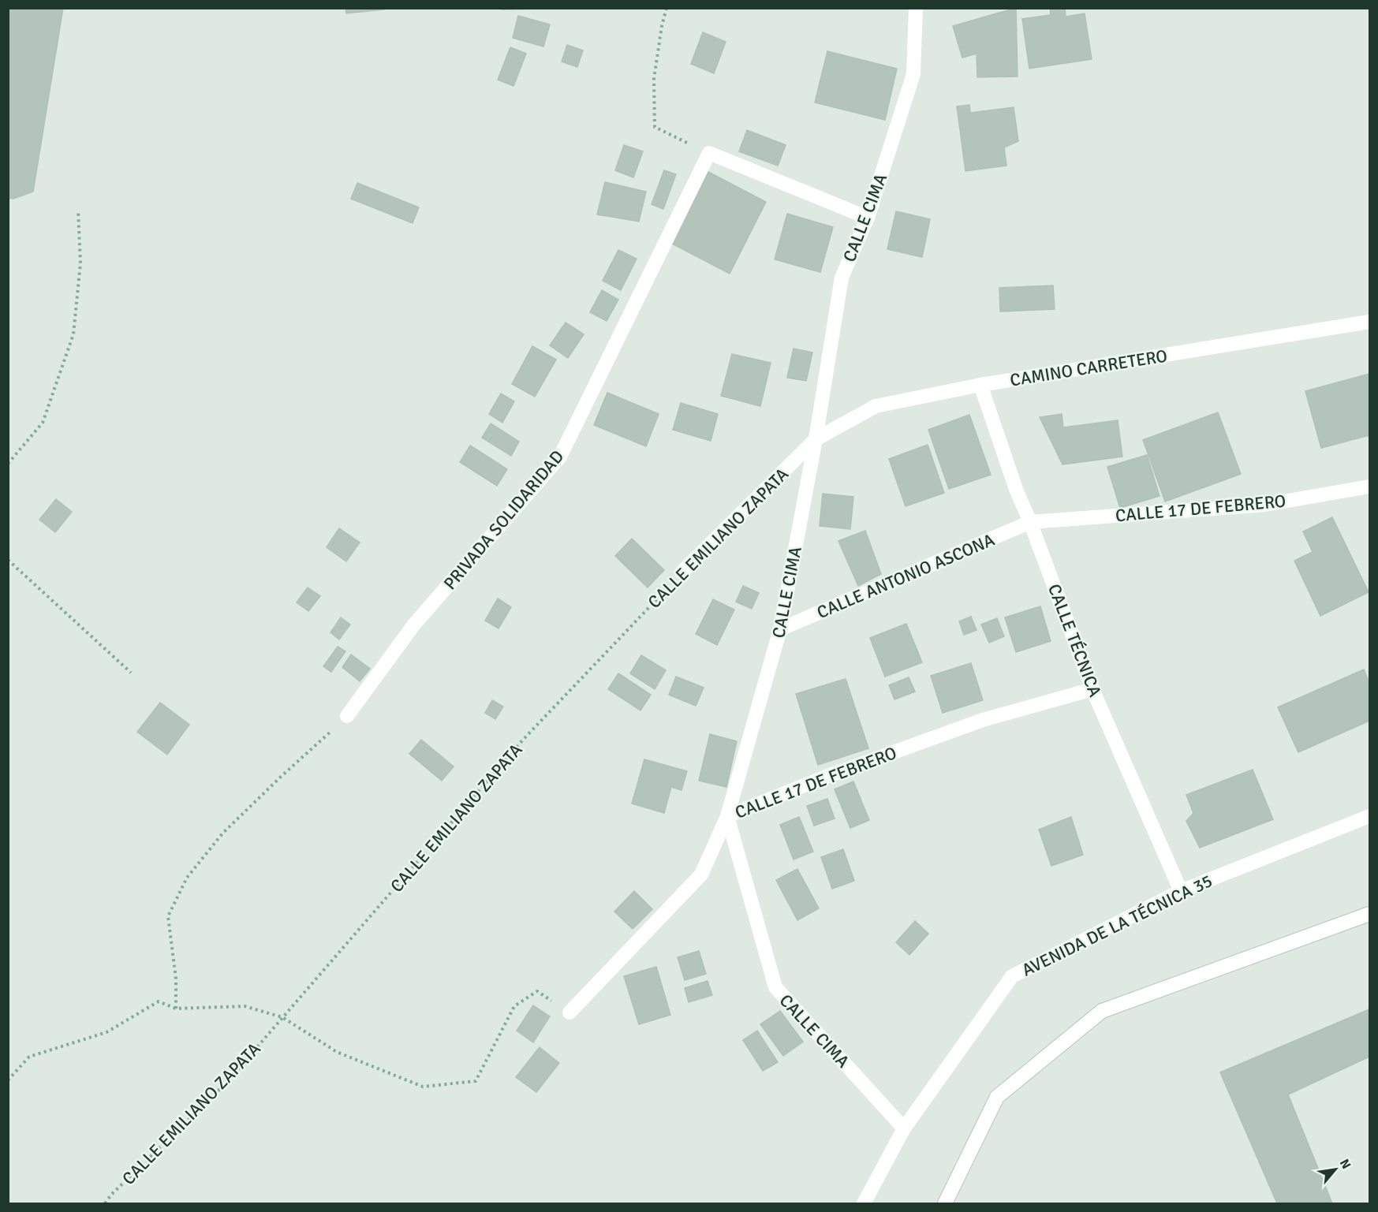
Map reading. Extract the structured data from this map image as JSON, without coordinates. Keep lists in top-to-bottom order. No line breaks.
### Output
{"streets":{"street":["CALLE CIMA","CAMINO CARRETERO","CALLE 17 DE FEBRERO","PRIVADA SOLIDARIDAD","CALLE EMILIANO ZAPATA","CALLE ANTONIO ASCONA","CALLE TÉCNICA","AVENIDA DE LA TÉCNICA 35"]},"crossings":[["CALLE CIMA","CAMINO CARRETERO"],["CALLE CIMA","CALLE 17 DE FEBRERO"],["CALLE CIMA","CALLE EMILIANO ZAPATA"],["CALLE CIMA","CALLE ANTONIO ASCONA"],["CALLE CIMA","AVENIDA DE LA TÉCNICA 35"],["CAMINO CARRETERO","CALLE EMILIANO ZAPATA"],["CAMINO CARRETERO","CALLE TÉCNICA"],["CALLE 17 DE FEBRERO","CALLE ANTONIO ASCONA"],["CALLE 17 DE FEBRERO","CALLE TÉCNICA"],["CALLE ANTONIO ASCONA","CALLE TÉCNICA"],["CALLE TÉCNICA","AVENIDA DE LA TÉCNICA 35"]],"north":"top right"}
